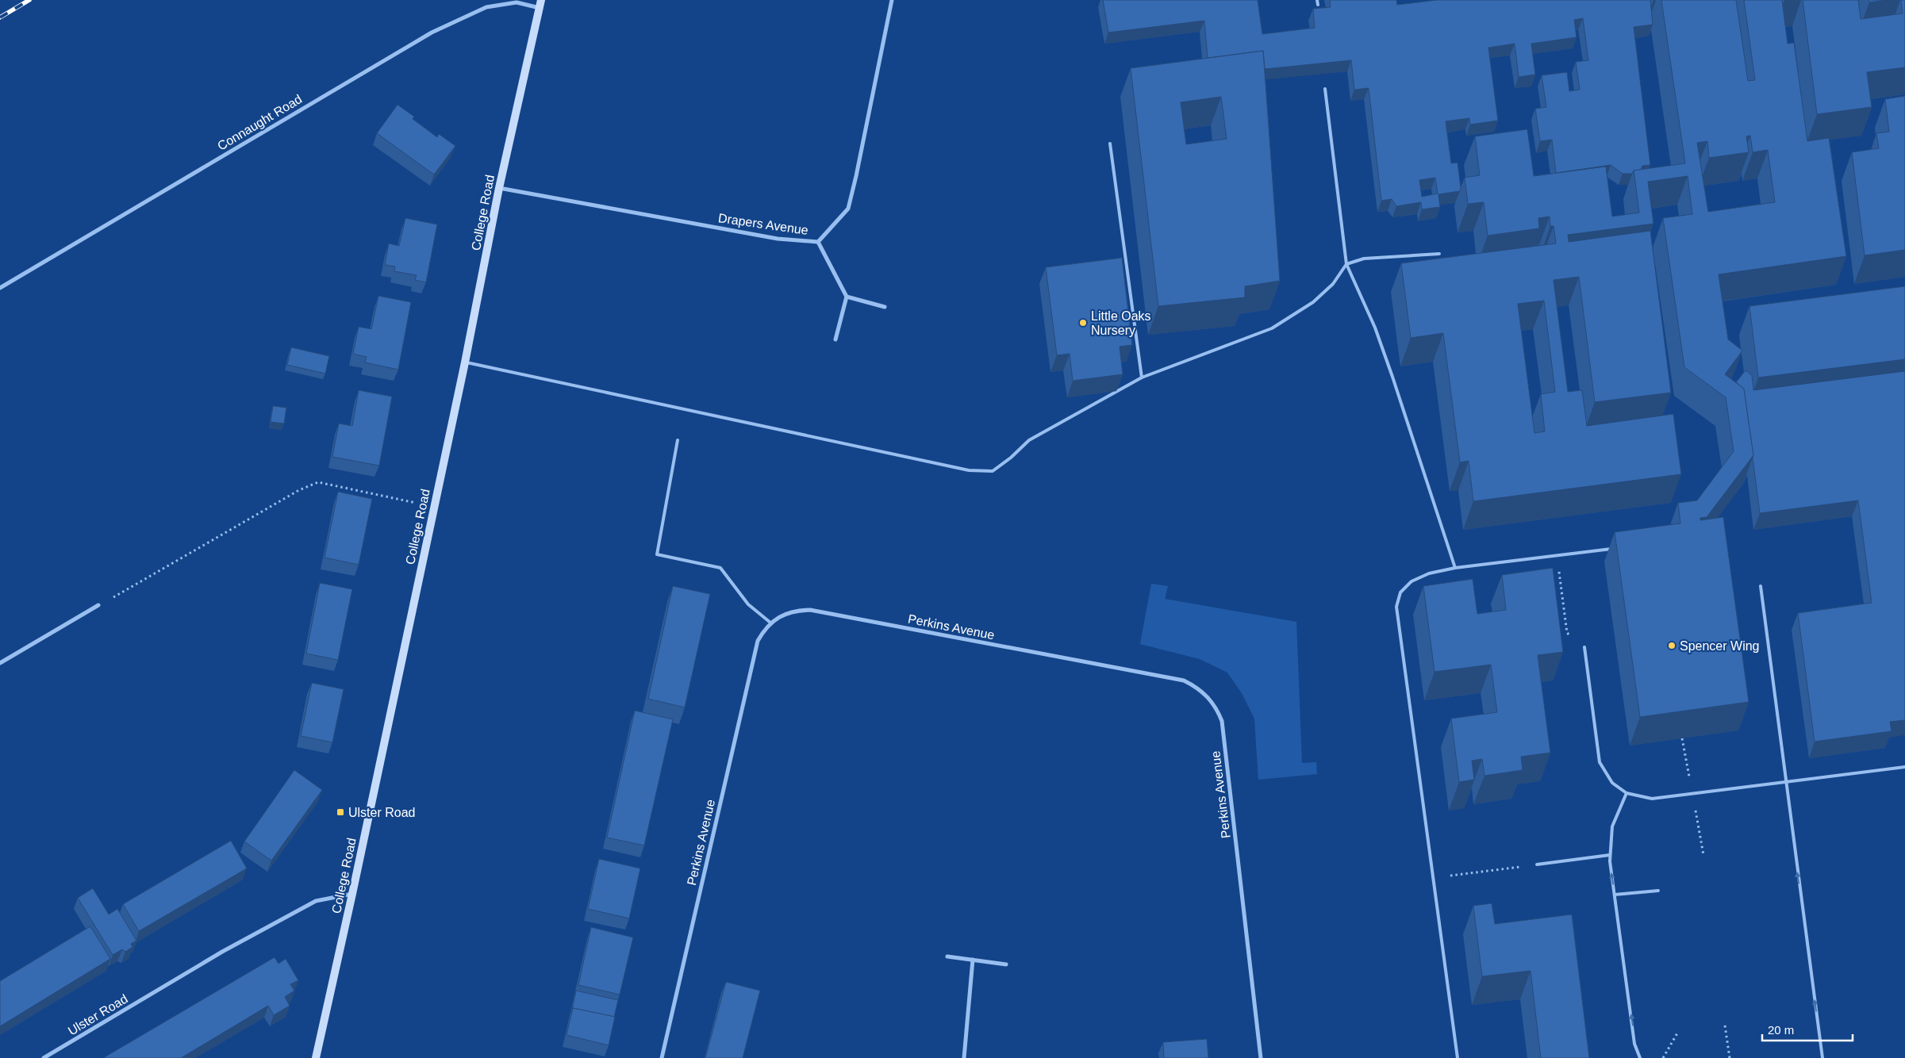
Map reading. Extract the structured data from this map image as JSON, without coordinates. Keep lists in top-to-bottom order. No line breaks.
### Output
{"streets":{"main road":["College Road"],"street":["Connaught Road","Drapers Avenue","Perkins Avenue","Ulster Road"]},"crossings":[["Connaught Road","College Road"],["College Road","Drapers Avenue"],["College Road","Ulster Road"]],"places":{"other":["Little Oaks Nursery","Spencer Wing"],"transit":["Ulster Road"]},"scale_bar":"20 m"}
